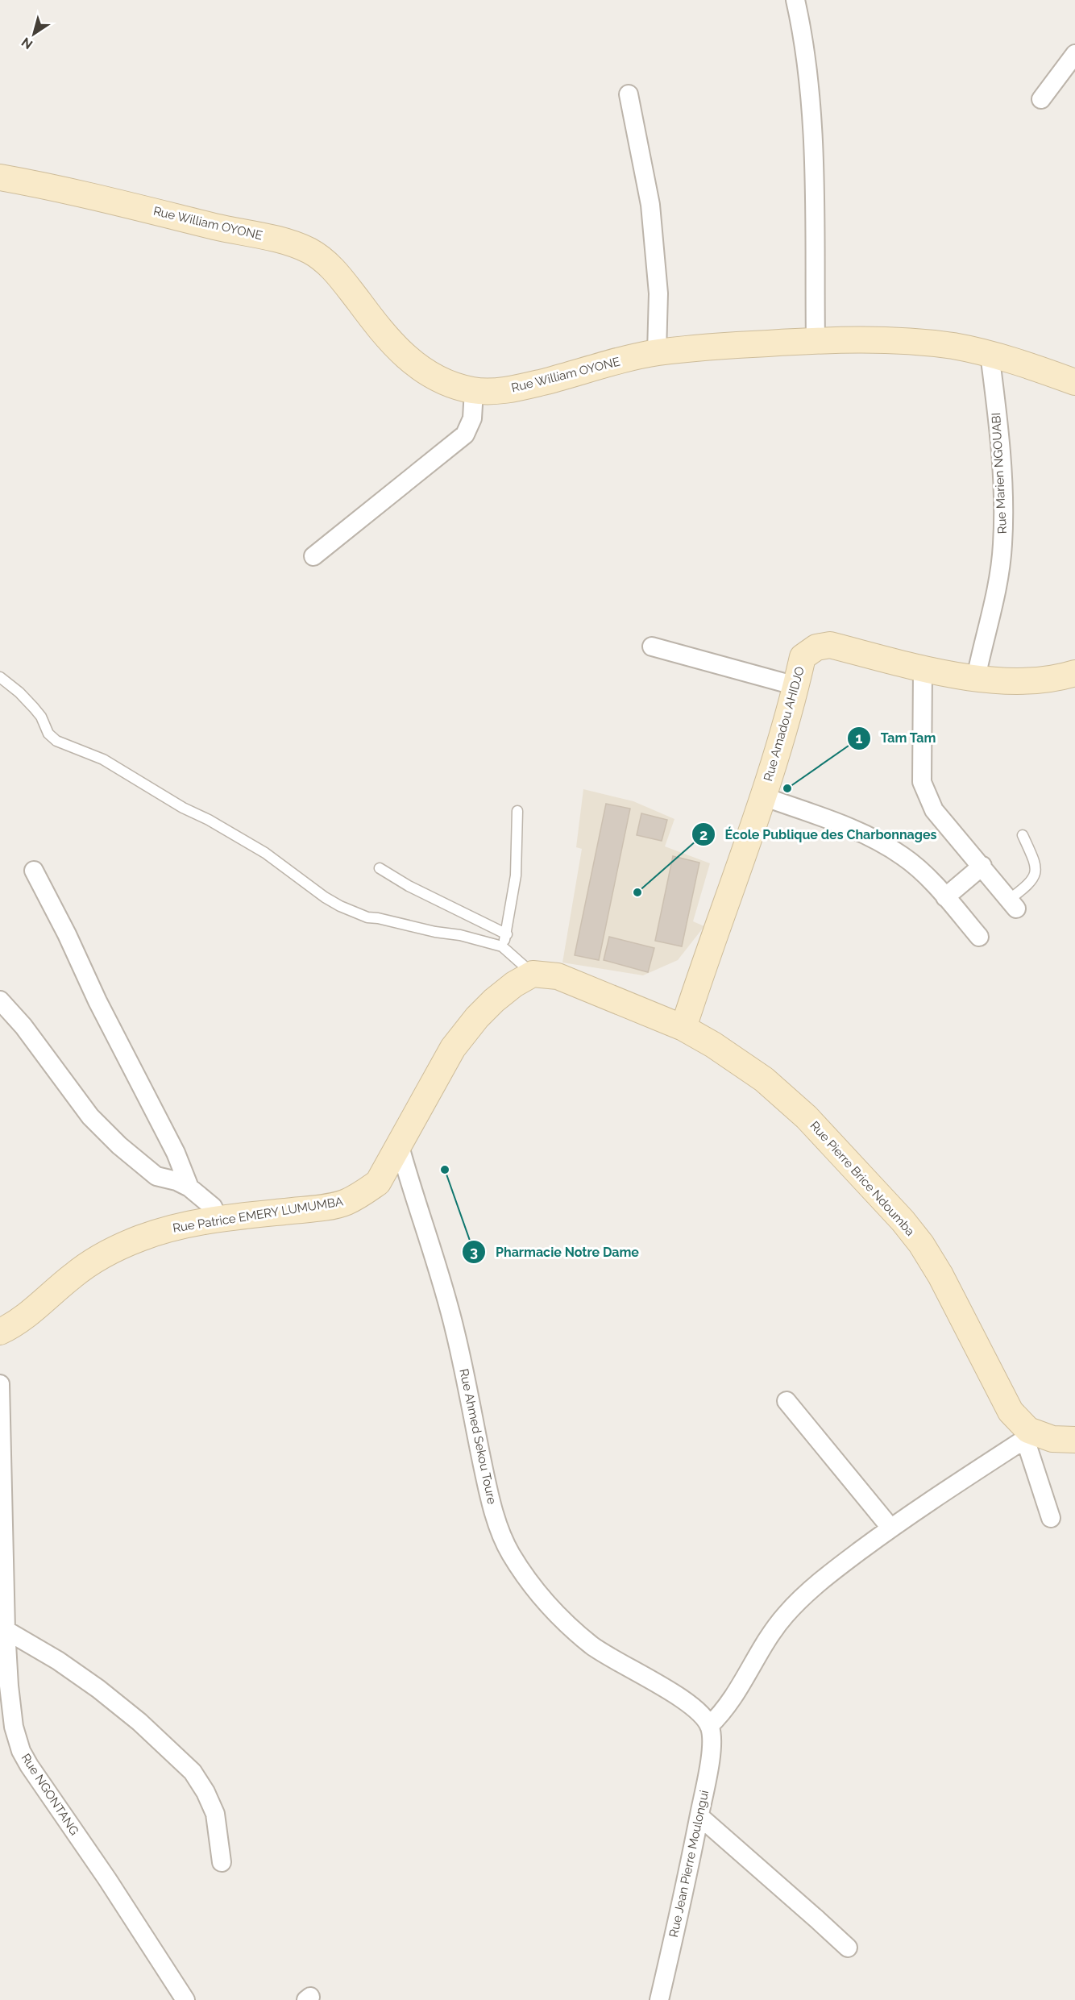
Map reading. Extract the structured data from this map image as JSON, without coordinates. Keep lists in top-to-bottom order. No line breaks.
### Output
{"streets":{"street":["Rue William OYONE","Rue Marien NGOUABI","Rue Amadou AHIDJO","Rue Pierre Brice Ndoumba","Rue Patrice EMERY LUMUMBA","Rue Ahmed Sekou Toure","Rue NGONTANG","Rue Jean Pierre Moulongui"]},"crossings":[["Rue William OYONE","Rue Marien NGOUABI"],["Rue Marien NGOUABI","Rue Amadou AHIDJO"],["Rue Amadou AHIDJO","Rue Pierre Brice Ndoumba"],["Rue Patrice EMERY LUMUMBA","Rue Ahmed Sekou Toure"],["Rue Ahmed Sekou Toure","Rue Jean Pierre Moulongui"]],"places":["Tam Tam","École Publique des Charbonnages","Pharmacie Notre Dame"],"north":"bottom left"}
